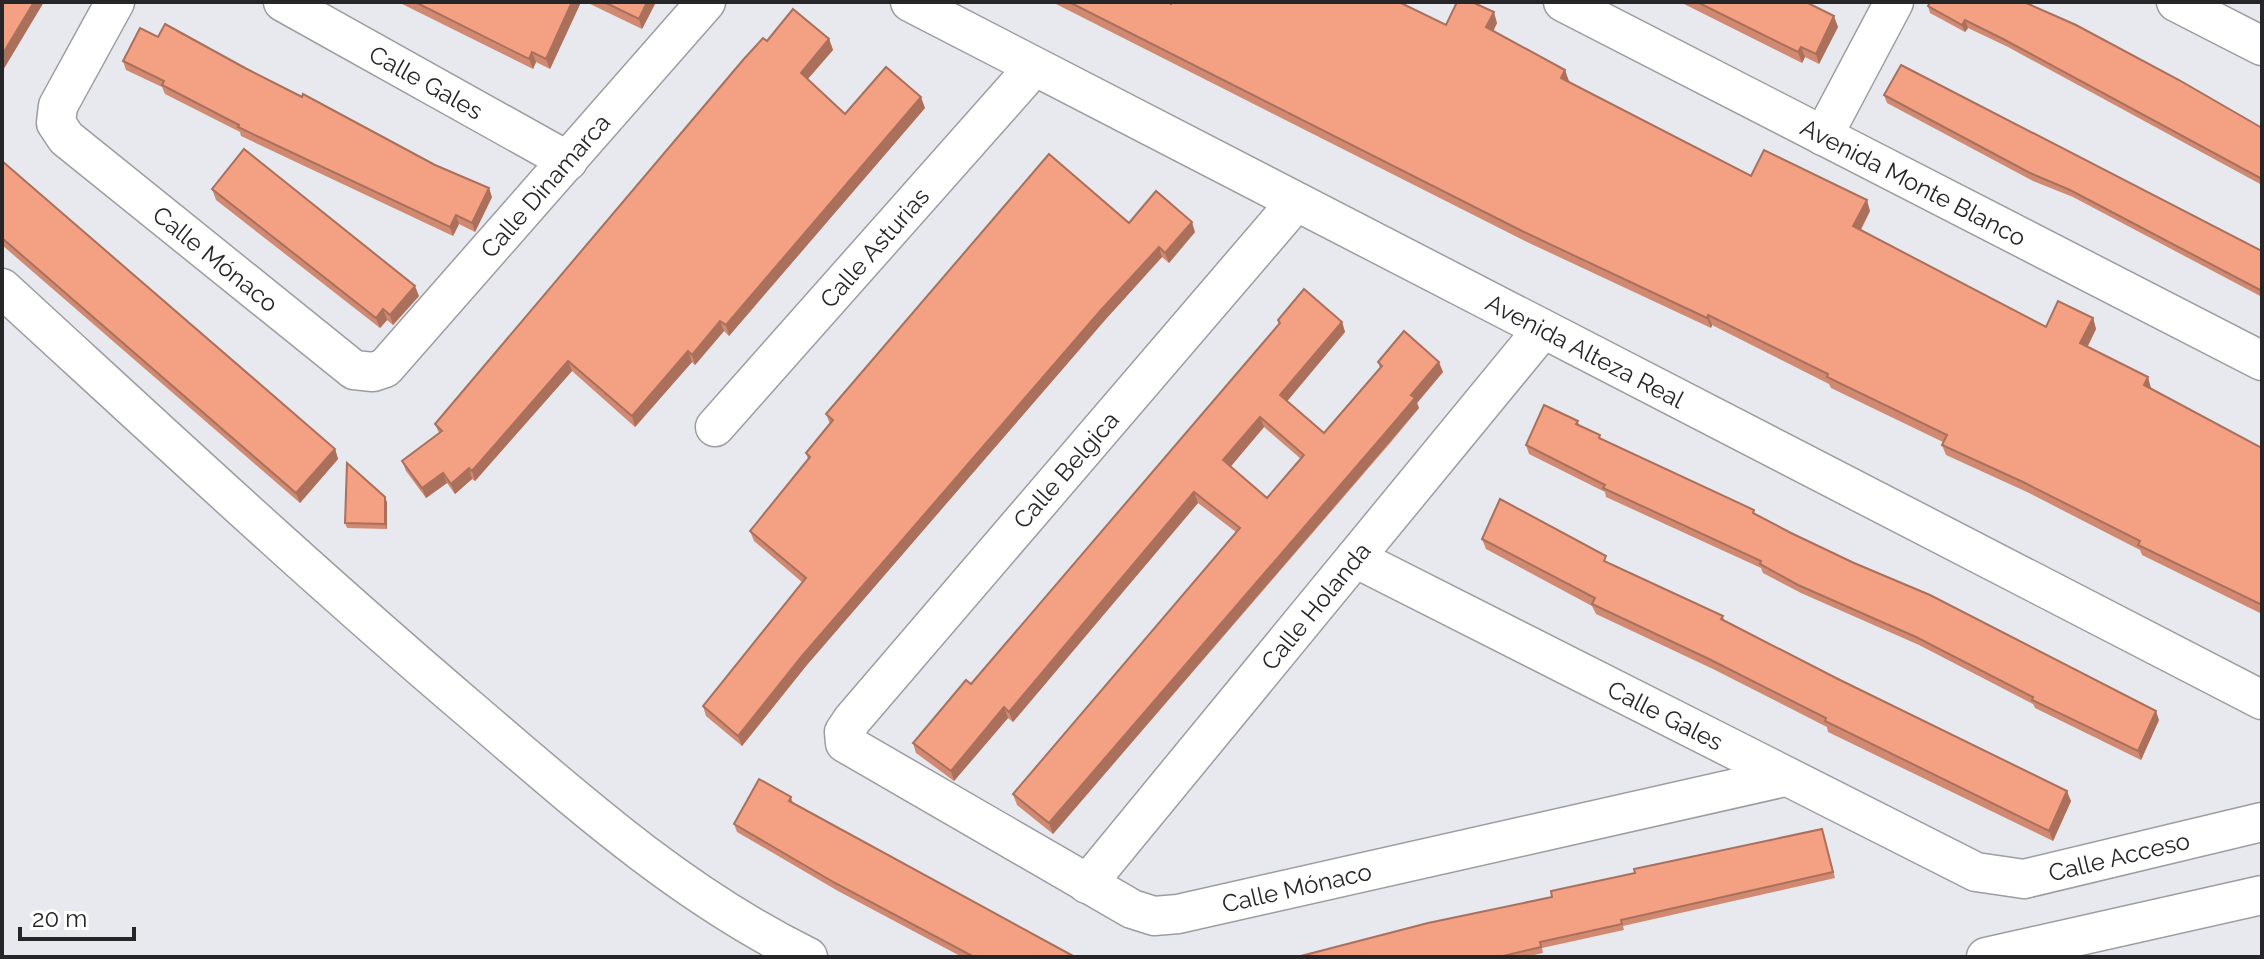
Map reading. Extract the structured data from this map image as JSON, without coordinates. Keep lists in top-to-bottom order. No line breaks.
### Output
{"streets":{"street":["Calle Gales","Avenida Monte Blanco","Calle Dinamarca","Calle Asturias","Calle Mónaco","Avenida Alteza Real","Calle Belgica","Calle Holanda","Calle Acceso"]},"crossings":[["Calle Gales","Calle Dinamarca"],["Calle Gales","Calle Mónaco"],["Calle Gales","Calle Holanda"],["Calle Gales","Calle Acceso"],["Calle Dinamarca","Calle Mónaco"],["Calle Asturias","Avenida Alteza Real"],["Calle Mónaco","Calle Belgica"],["Calle Mónaco","Calle Holanda"],["Avenida Alteza Real","Calle Belgica"],["Avenida Alteza Real","Calle Holanda"]],"scale_bar":"20 m"}
